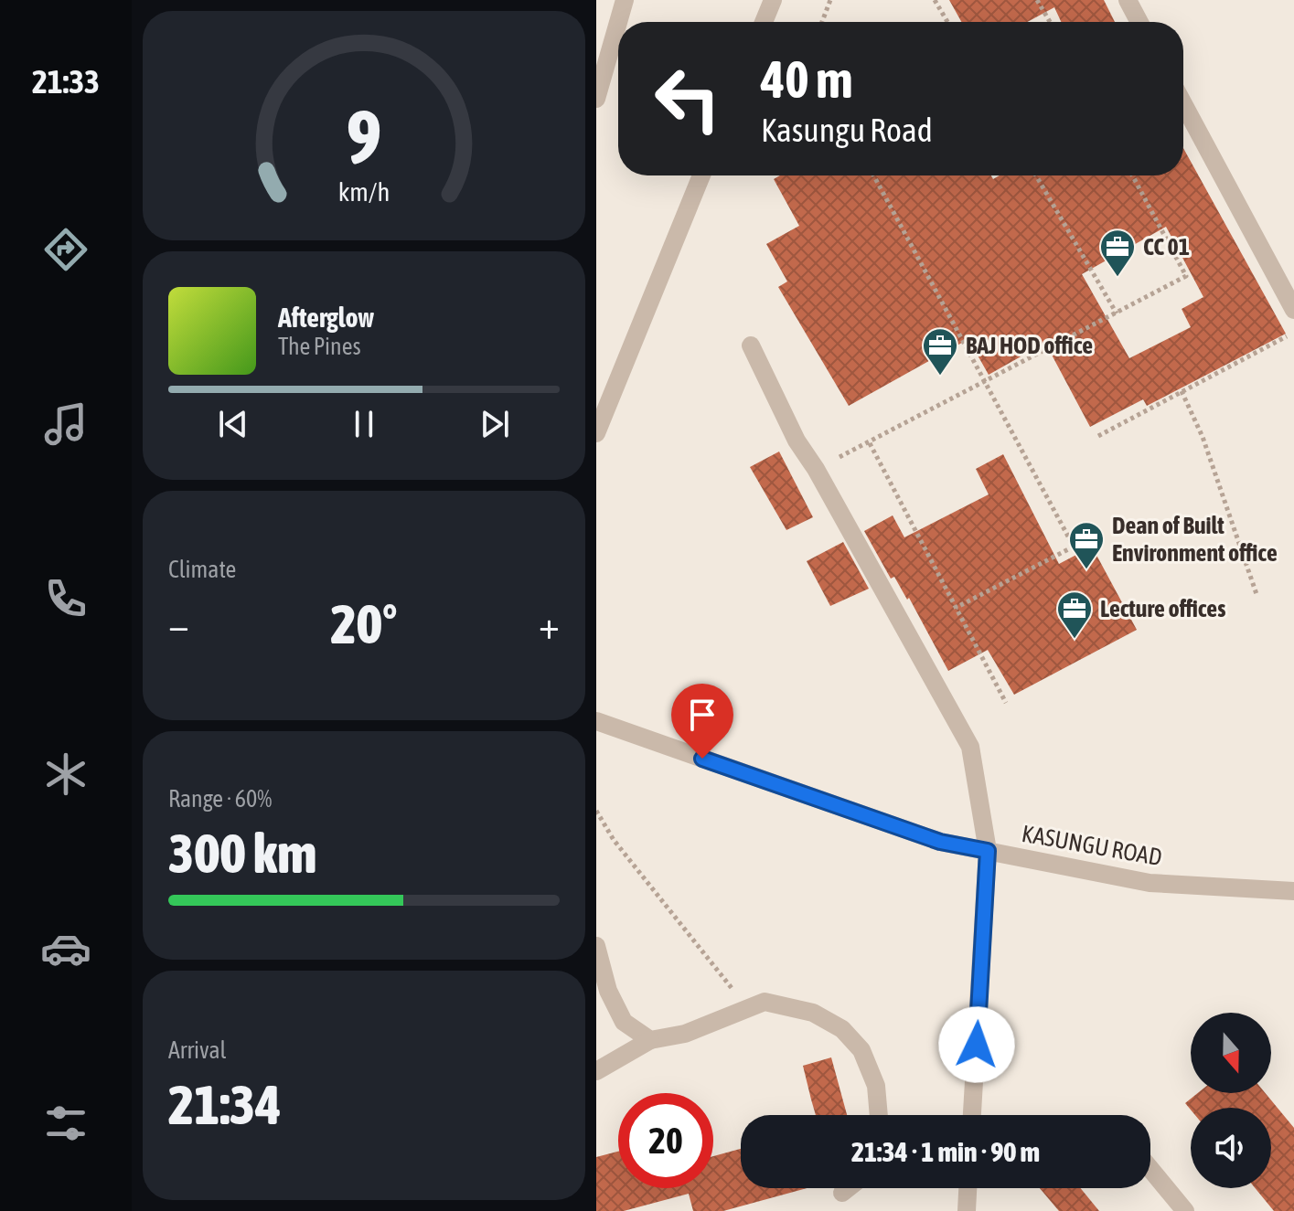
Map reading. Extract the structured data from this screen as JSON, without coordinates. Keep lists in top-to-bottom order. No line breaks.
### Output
{"streets":{"street":["KASUNGU ROAD"]},"places":{"office":["CC 01","BAJ HOD office","Dean of Built Environment office","Lecture offices"]},"north":"bottom","page":{"tabs":"21:33","turn":["40 m","Kasungu Road"],"song":["Afterglow","The Pines"],"tile":["Climate",["Range · 60%","300 km"],["Arrival","21:34"]],"heat":["−","20°","+"],"limit":"20","trip":"21:34 · 1 min · 90 m","gauge":["9","km/h"]}}
